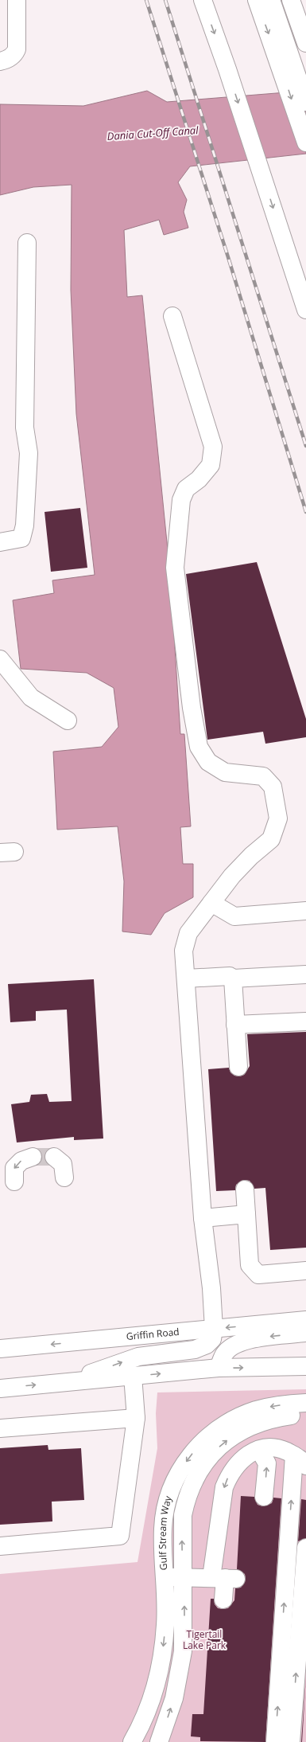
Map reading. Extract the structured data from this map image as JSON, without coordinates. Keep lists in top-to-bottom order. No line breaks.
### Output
{"streets":{"main road":["Griffin Road","Gulf Stream Way"]},"water":["Dania Cut-Off Canal"],"parks":["Tigertail Lake Park"]}
